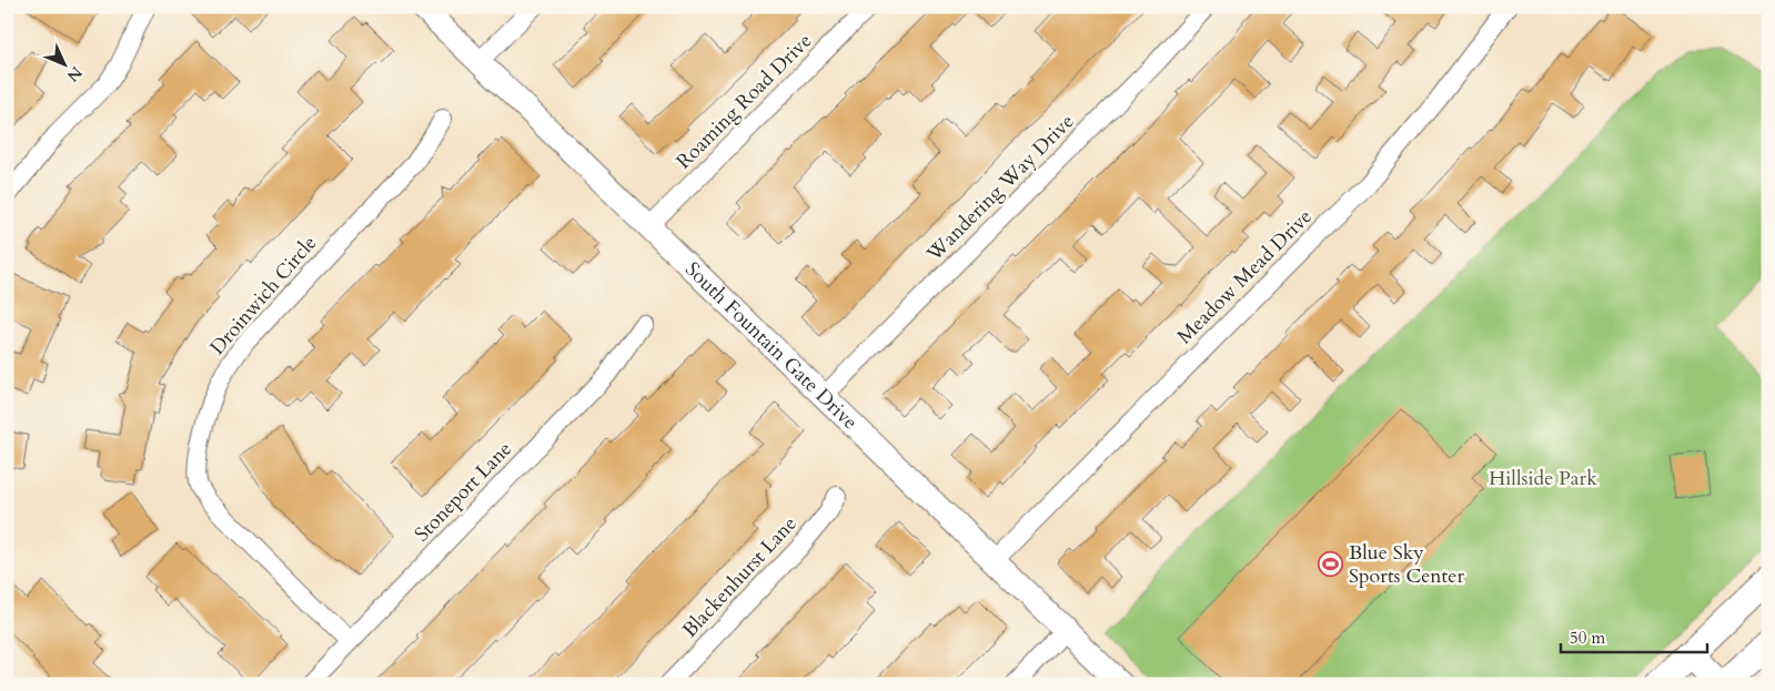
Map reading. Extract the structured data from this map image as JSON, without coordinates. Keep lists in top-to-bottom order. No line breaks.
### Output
{"streets":{"street":["Roaming Road Drive","Wandering Way Drive","Meadow Mead Drive","Droinwich Circle","South Fountain Gate Drive","Stoneport Lane","Blackenhurst Lane"]},"crossings":[["Roaming Road Drive","South Fountain Gate Drive"],["Wandering Way Drive","South Fountain Gate Drive"],["Meadow Mead Drive","South Fountain Gate Drive"],["Droinwich Circle","Stoneport Lane"]],"parks":["Hillside Park"],"places":{"sports":["Blue Sky Sports Center"]},"scale_bar":"50 m","north":"bottom right"}
